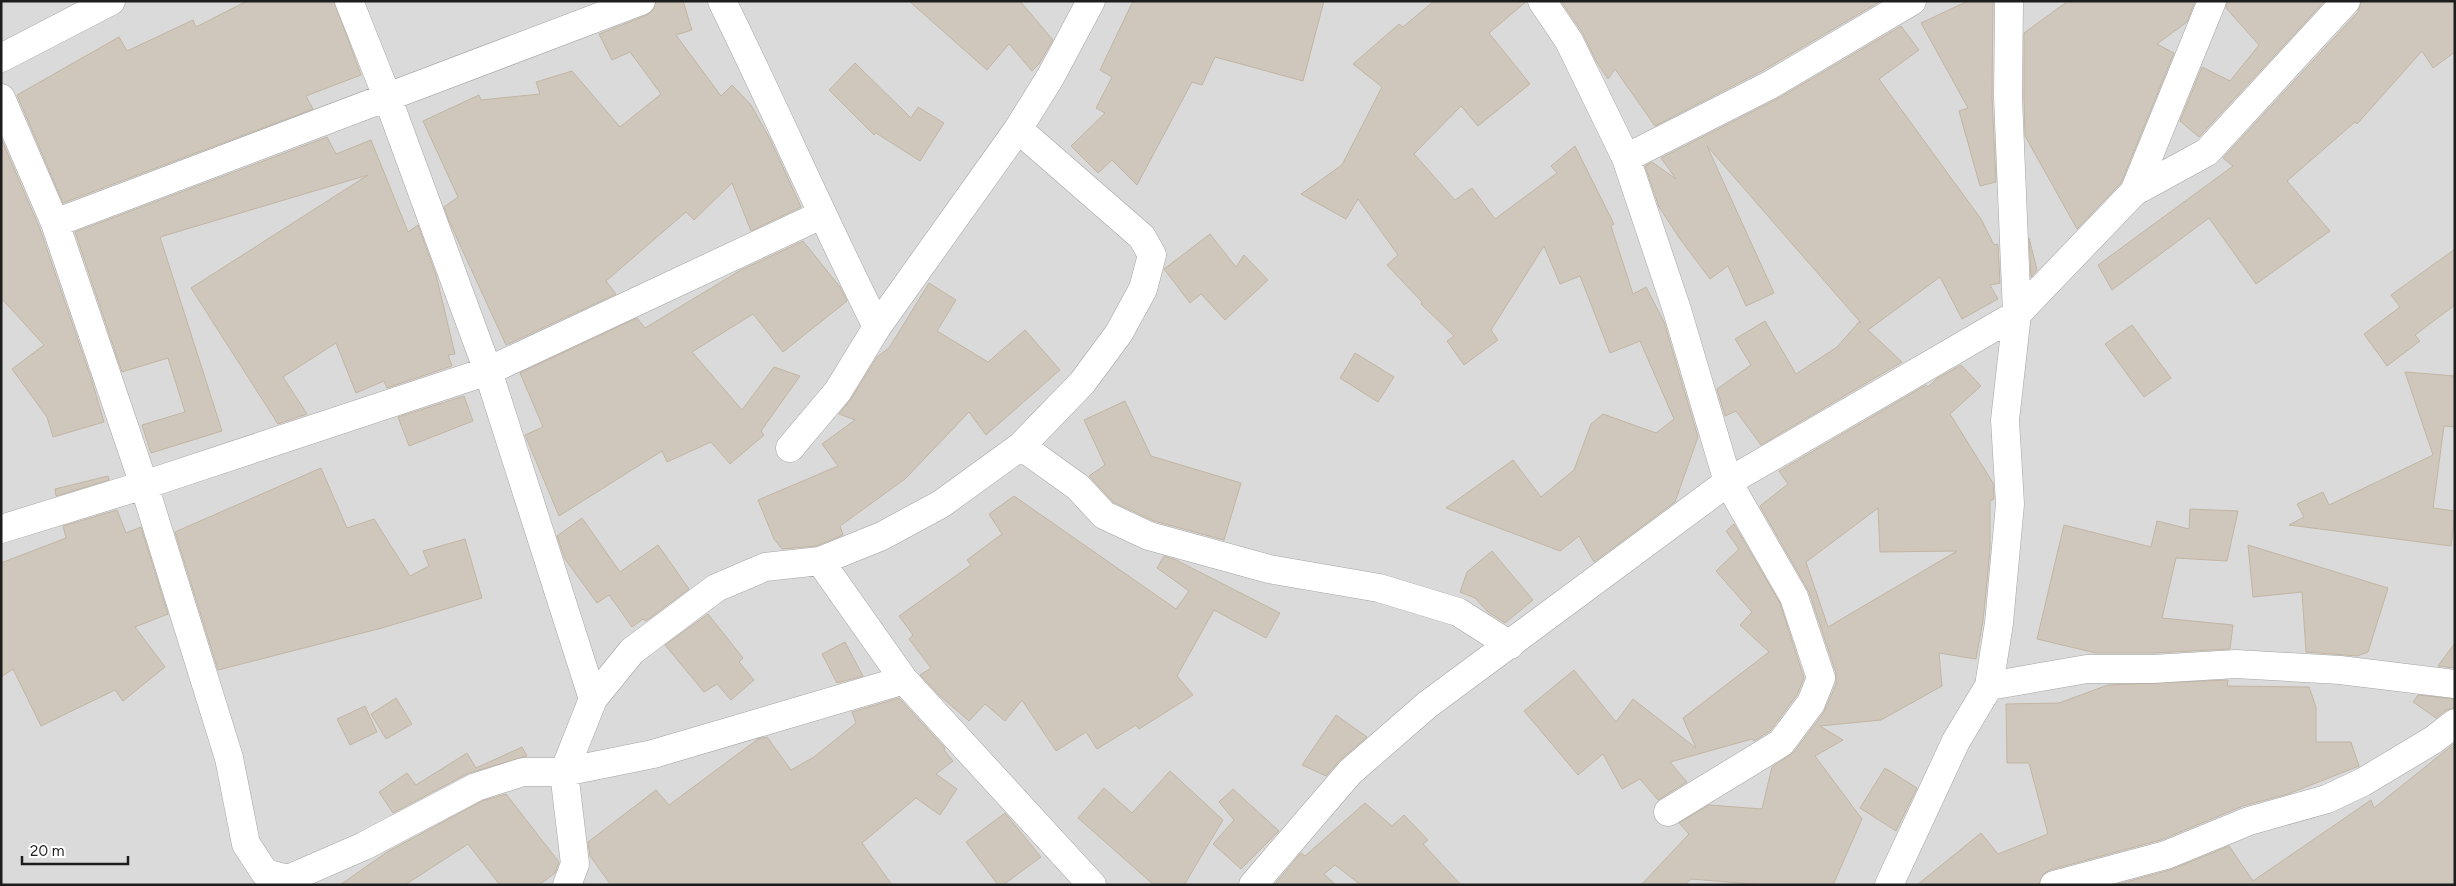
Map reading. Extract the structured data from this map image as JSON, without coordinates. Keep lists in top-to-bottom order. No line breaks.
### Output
{"scale_bar":"20 m"}
